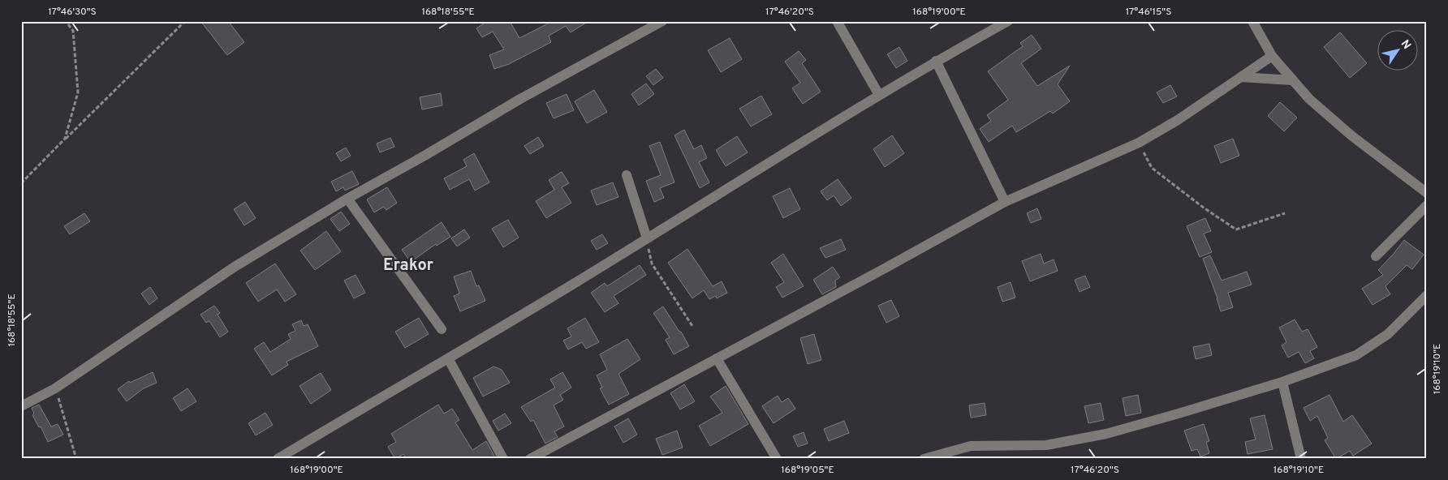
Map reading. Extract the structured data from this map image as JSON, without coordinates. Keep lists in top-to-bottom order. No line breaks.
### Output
{"districts":["Erakor"],"north":"top right","coordinates":["17°46'30\"S","168°18'55\"E","17°46'20\"S","168°19'00\"E","17°46'15\"S","168°19'10\"E","168°19'05\"E"]}
